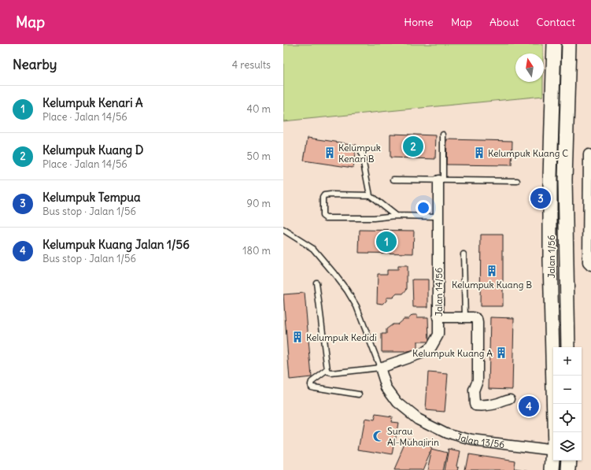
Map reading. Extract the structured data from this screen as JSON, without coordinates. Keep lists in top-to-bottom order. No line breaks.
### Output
{"streets":{"main road":["Jalan 1/56"],"street":["Jalan 14/56","Jalan 13/56"]},"crossings":[["Jalan 14/56","Jalan 13/56"]],"places":{"building":["Kelumpuk Kenari B","Kelumpuk Kuang C","Kelumpuk Kuang B","Kelumpuk Kedidi","Kelumpuk Kuang A"],"mosque":["Surau Al-Muhajirin"]},"north":"top","page":{"header":"Map","nav":["Home","Map","About","Contact"],"heading":["Nearby","4 results"],"list":[{"mark":"1","name":"Kelumpuk Kenari A","note":"Place · Jalan 14/56","value":"40 m"},{"mark":"2","name":"Kelumpuk Kuang D","note":"Place · Jalan 14/56","value":"50 m"},{"mark":"3","name":"Kelumpuk Tempua","note":"Bus stop · Jalan 1/56","value":"90 m"},{"mark":"4","name":"Kelumpuk Kuang Jalan 1/56","note":"Bus stop · Jalan 1/56","value":"180 m"}],"pins":["2","3","1","4"],"map_buttons":["+","−"]}}
